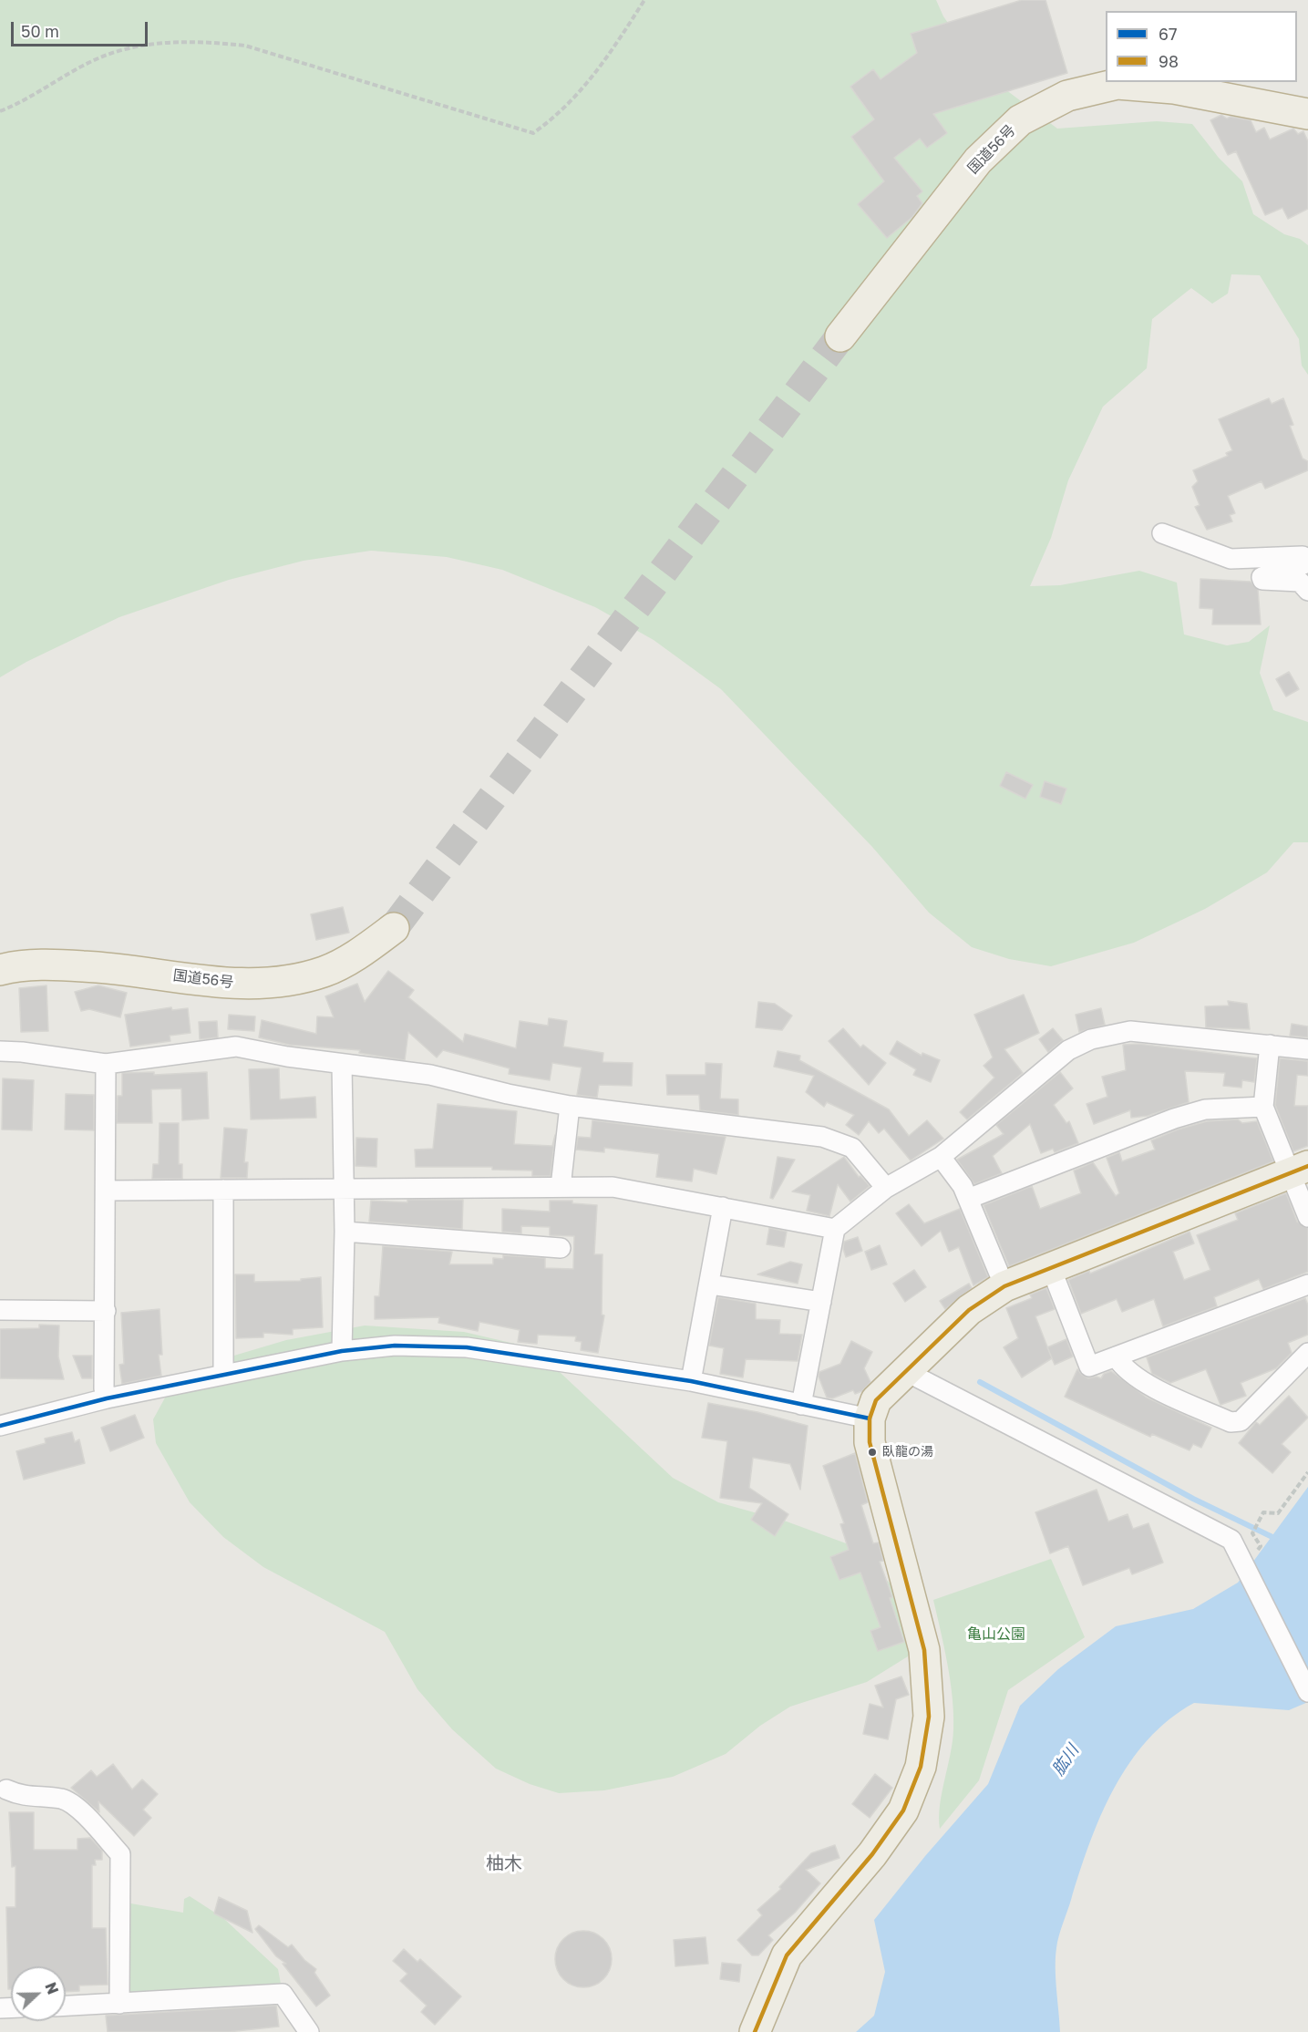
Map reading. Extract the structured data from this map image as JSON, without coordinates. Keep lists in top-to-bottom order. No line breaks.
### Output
{"streets":{"highway":["国道56号"]},"districts":["柚木"],"water":["肱川"],"parks":["亀山公園"],"places":["臥龍の湯"],"lines":["transit line 98","transit line 67"],"legend":["67","98"],"scale_bar":"50 m","north":"right"}
